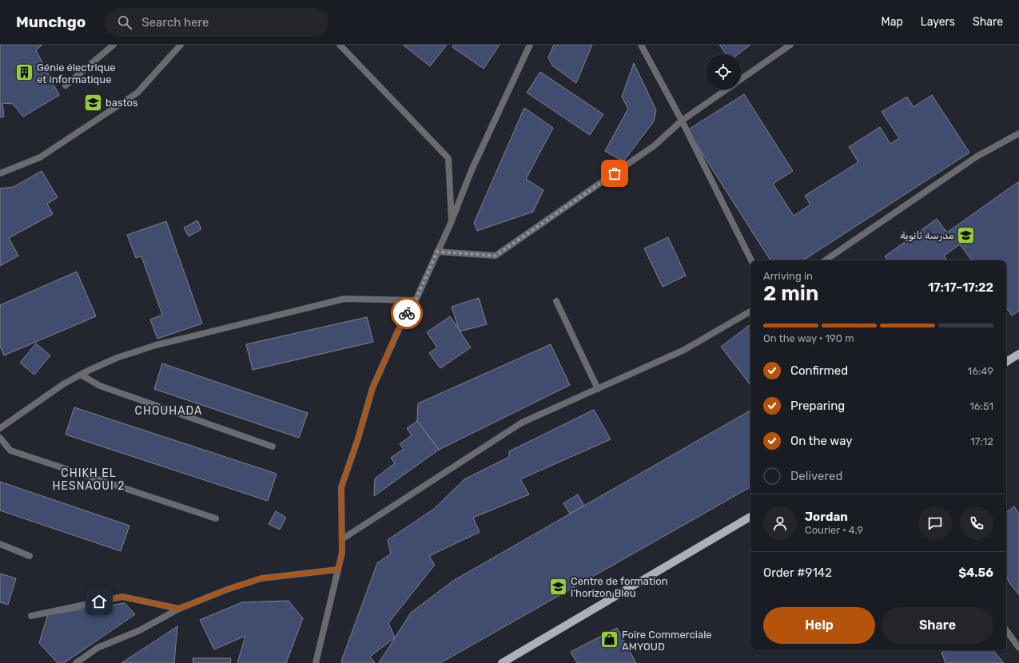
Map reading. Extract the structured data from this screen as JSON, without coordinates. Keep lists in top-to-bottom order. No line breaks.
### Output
{"districts":["CHOUHADA","CHIKH EL HESNAOUI 2"],"places":{"building":["Génie électrique et informatique"],"school or university":["bastos","مدرسة ثانوية","Centre de formation l’horizon Bleu"],"shop":["Foire Commerciale AMYOUD"]},"page":{"header":"Munchgo","search":"Search here","nav":["Map","Layers","Share"],"heading":["2 min","Arriving in","17:17–17:22"],"panel":["Jordan","Courier · 4.9","Order #9142","$4.56"],"bar":"On the way · 190 m","list":[["Confirmed","16:49"],["Preparing","16:51"],["On the way","17:12"],"Delivered"],"buttons":["Help","Share"]}}
